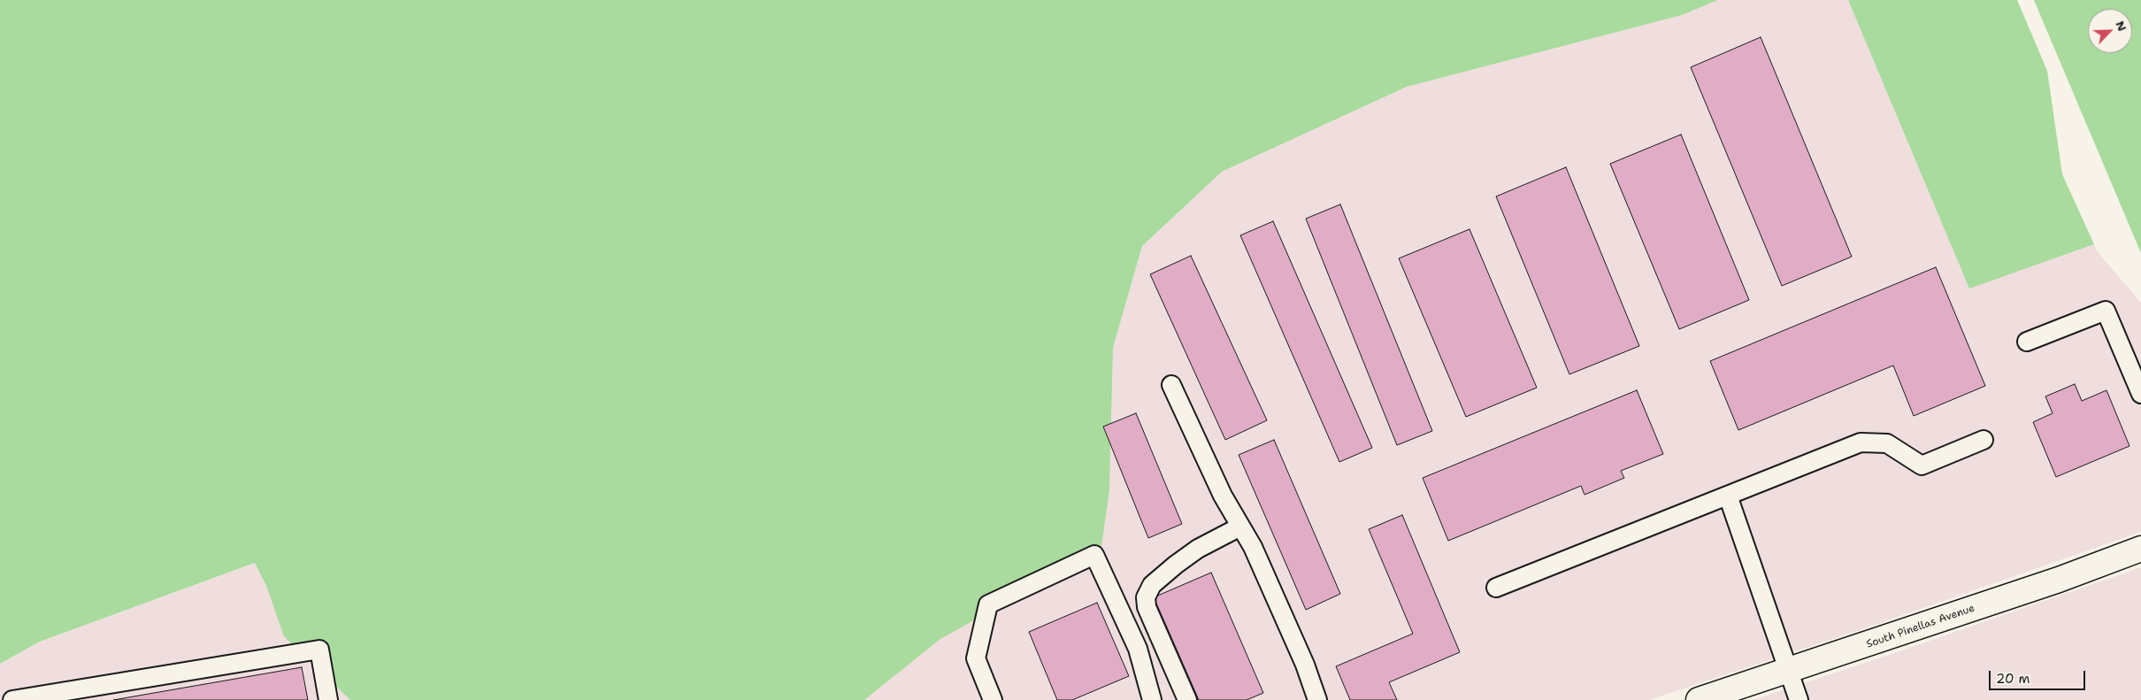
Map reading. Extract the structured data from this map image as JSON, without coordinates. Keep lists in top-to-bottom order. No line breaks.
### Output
{"streets":{"main road":["South Pinellas Avenue"]},"scale_bar":"20 m","north":"top right"}
